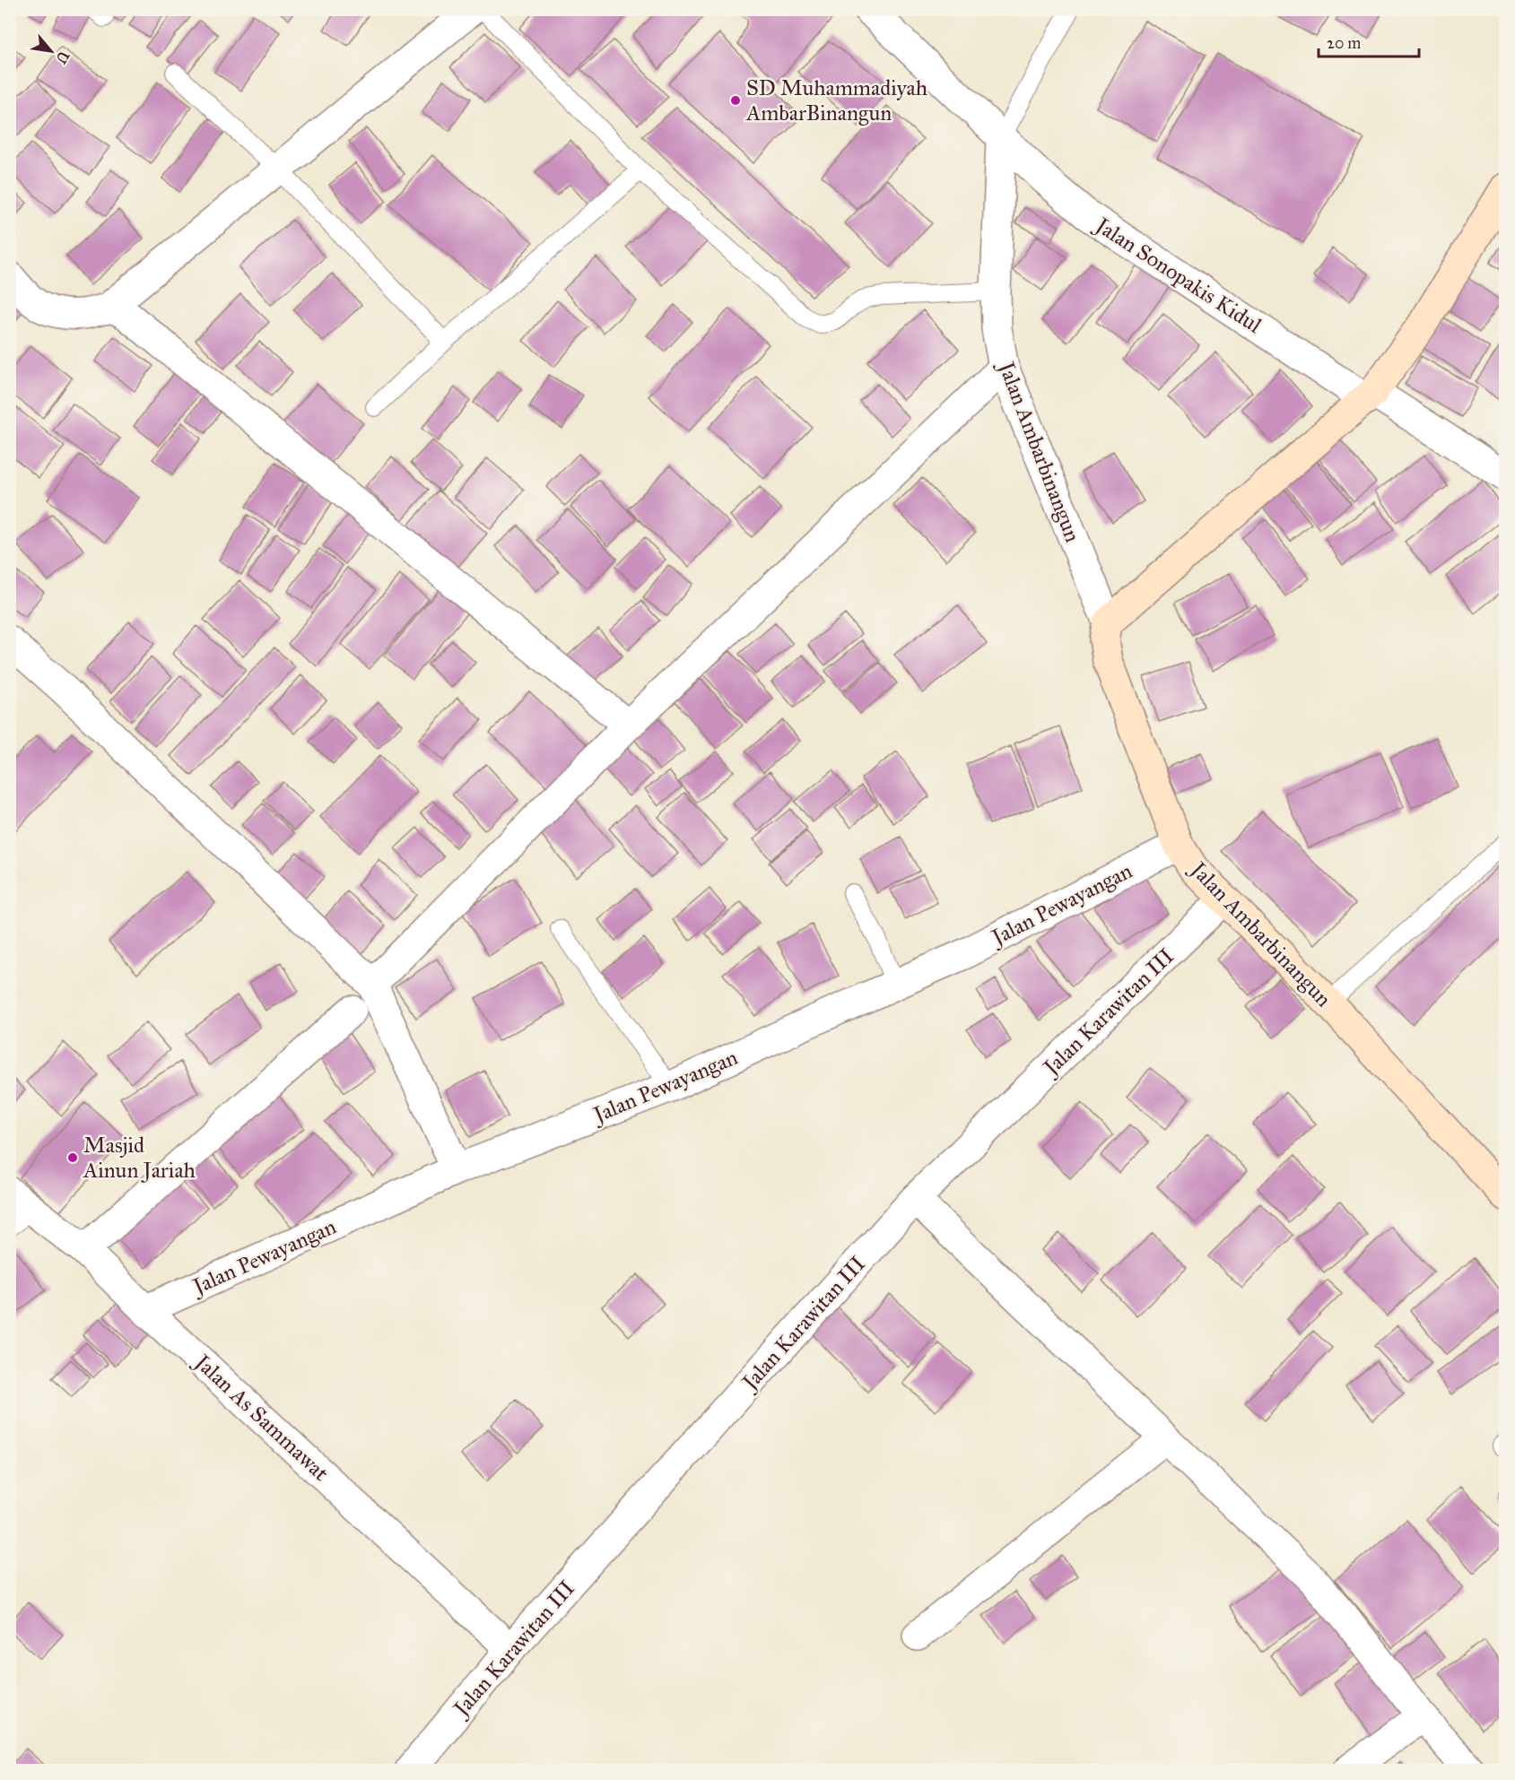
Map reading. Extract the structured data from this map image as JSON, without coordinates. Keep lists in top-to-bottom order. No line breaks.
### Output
{"streets":{"main road":["Jalan Ambarbinangun"],"street":["Jalan Sonopakis Kidul","Jalan Pewayangan","Jalan Karawitan III","Jalan As Sammawat"]},"crossings":[["Jalan Sonopakis Kidul","Jalan Ambarbinangun"],["Jalan Ambarbinangun","Jalan Pewayangan"],["Jalan Ambarbinangun","Jalan Karawitan III"],["Jalan Pewayangan","Jalan As Sammawat"],["Jalan Karawitan III","Jalan As Sammawat"]],"places":["SD Muhammadiyah AmbarBinangun","Masjid Ainun Jariah"],"scale_bar":"20 m","north":"bottom right"}
